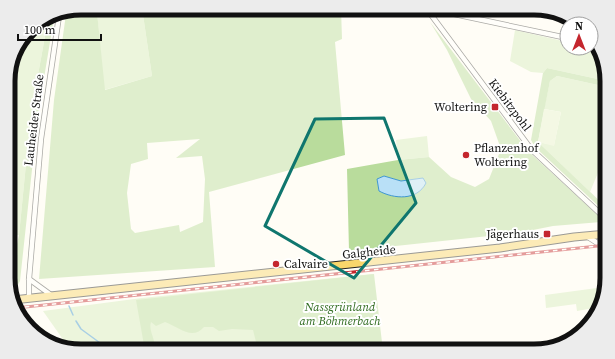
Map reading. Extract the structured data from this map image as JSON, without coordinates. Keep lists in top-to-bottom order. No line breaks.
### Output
{"streets":{"main road":["Galgheide"],"street":["Kiebitzpohl","Lauheider Straße"]},"crossings":[["Lauheider Straße","Galgheide"]],"parks":["Nassgrünland am Böhmerbach"],"places":{"transit":["Woltering","Jägerhaus"],"other":["Pflanzenhof Woltering","Calvaire"]},"scale_bar":"100 m","north":"top"}
